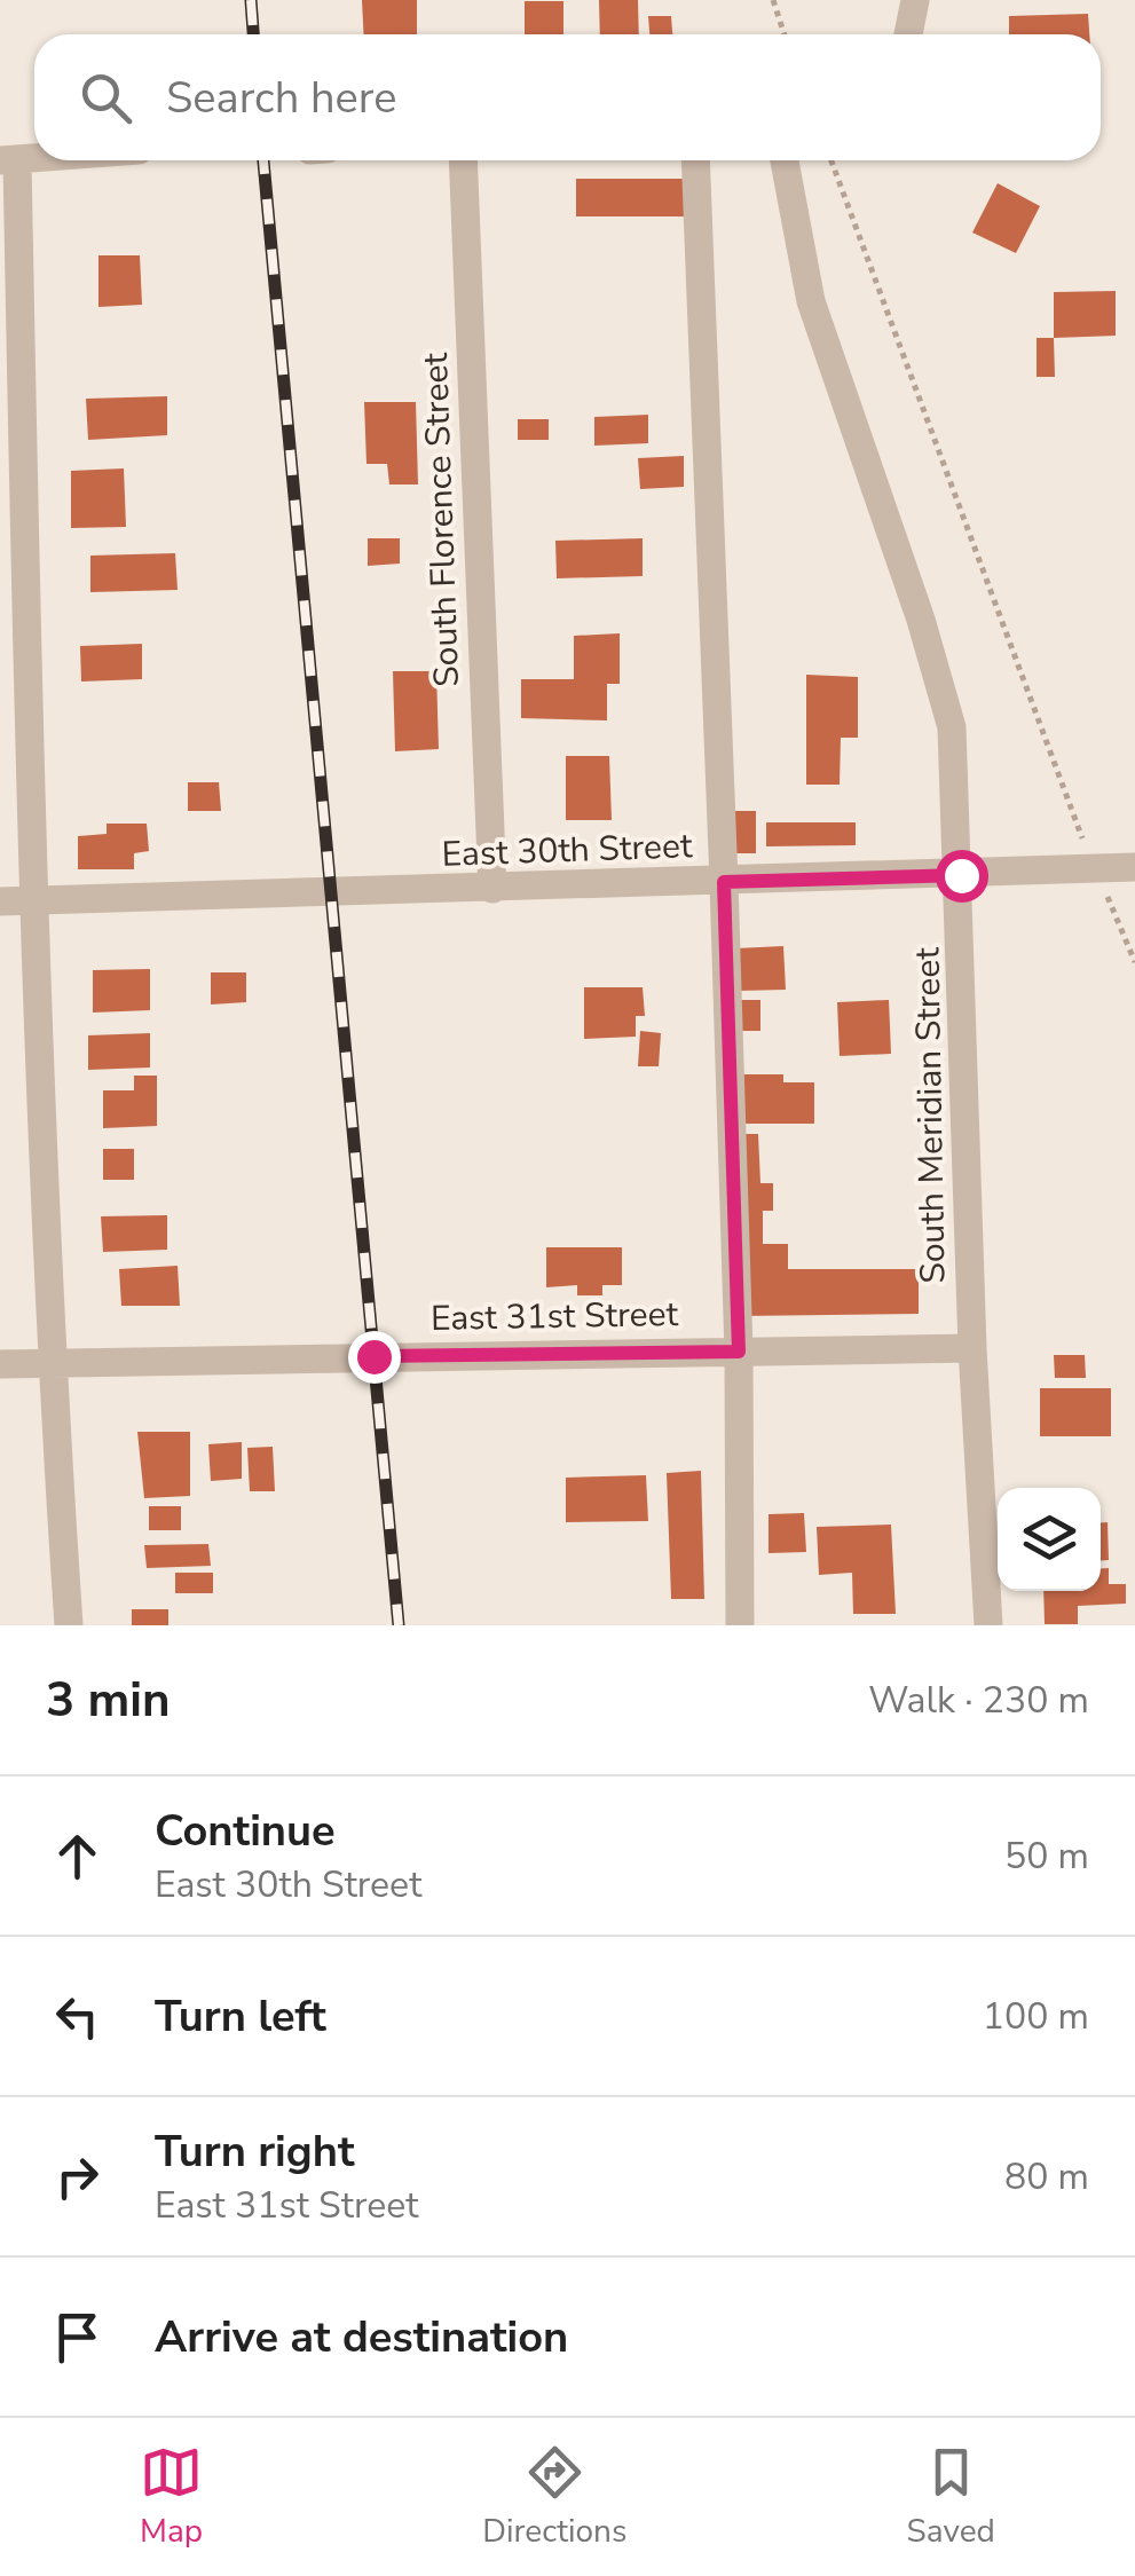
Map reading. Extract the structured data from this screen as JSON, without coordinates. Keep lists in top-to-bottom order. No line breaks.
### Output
{"streets":{"street":["South Florence Street","East 30th Street","South Meridian Street","East 31st Street"]},"crossings":[["South Florence Street","East 30th Street"],["East 30th Street","South Meridian Street"],["South Meridian Street","East 31st Street"]],"page":{"search":"Search here","heading":["3 min","Walk · 230 m"],"list":[["Continue","East 30th Street","50 m"],["Turn left","100 m"],["Turn right","East 31st Street","80 m"],"Arrive at destination"],"nav":["Map","Directions","Saved"]}}
